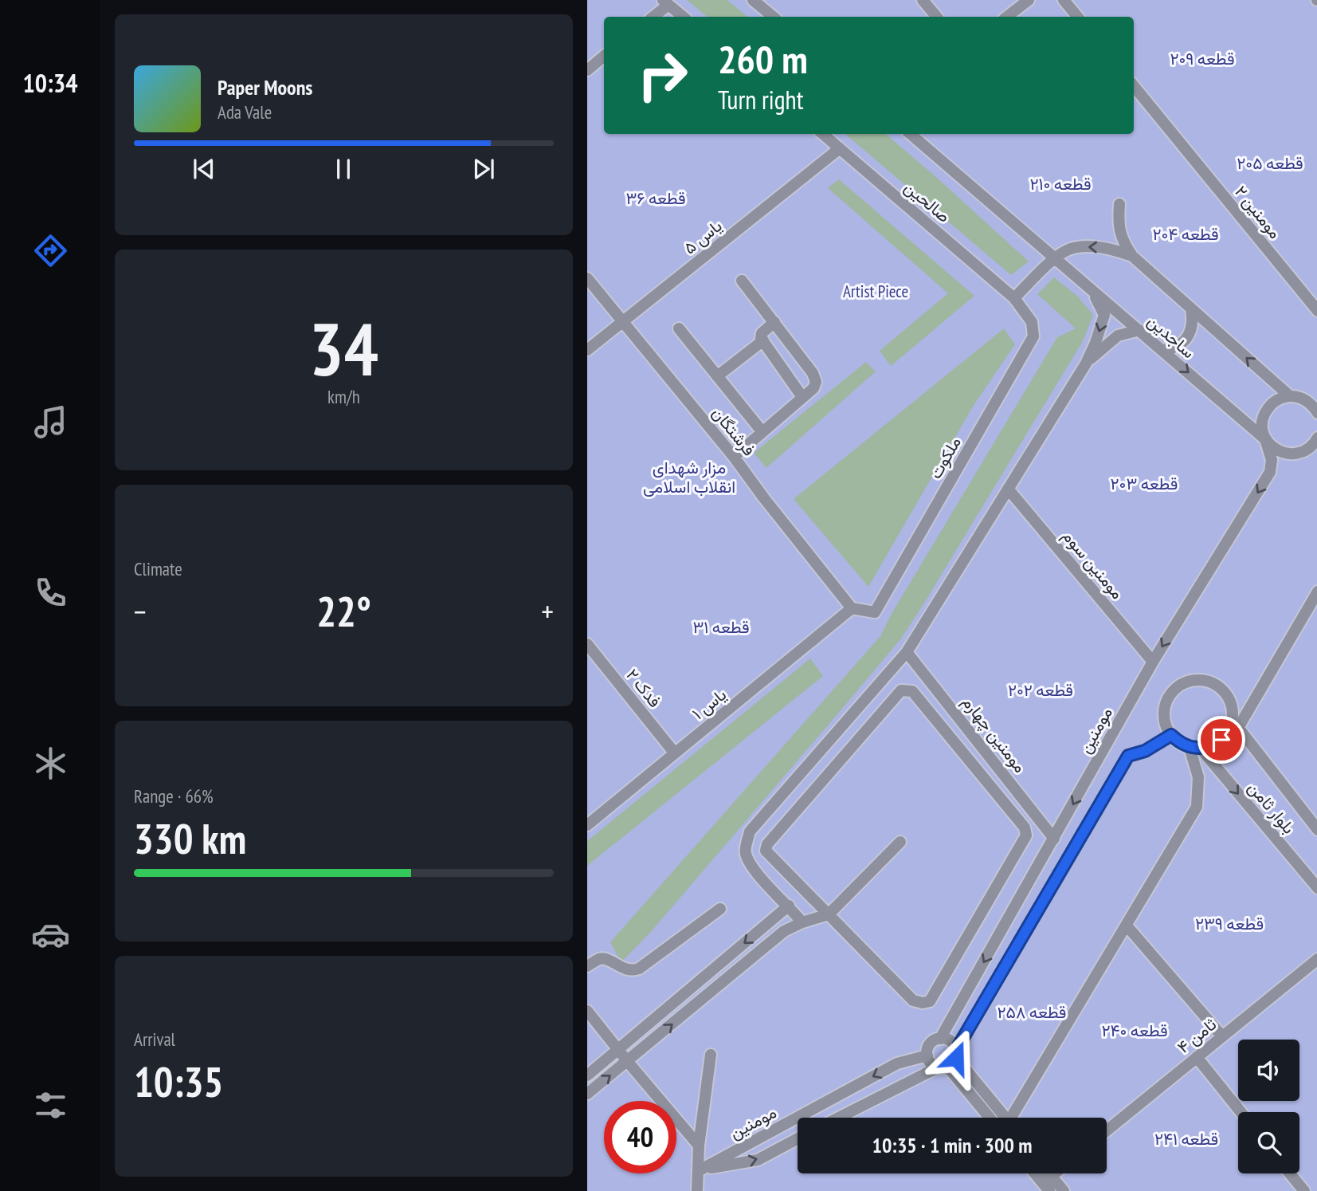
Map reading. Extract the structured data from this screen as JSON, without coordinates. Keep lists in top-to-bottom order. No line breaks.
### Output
{"streets":{"street":["صالحین","مومنین ۲","یاس ۵","ساجدین","فرشتگان","ملکوت","مومنین سوم","فدک ۲","یاس ۱","مومنین","مومنین چهارم","بلوار ثامن","ثامن ۴"]},"crossings":[["صالحین","یاس ۵"],["صالحین","ملکوت"],["یاس ۵","فرشتگان"],["ساجدین","مومنین"],["فرشتگان","ملکوت"],["فرشتگان","یاس ۱"],["ملکوت","یاس ۱"],["مومنین سوم","مومنین"],["فدک ۲","یاس ۱"],["مومنین","مومنین چهارم"]],"parks":["قطعه ۲۰۹","قطعه ۲۰۵","قطعه ۲۱۰","قطعه ۳۶","قطعه ۲۰۴","Artist Piece","مزار شهدای انقلاب اسلامی","قطعه ۲۰۳","قطعه ۳۱","قطعه ۲۰۲","قطعه ۲۳۹","قطعه ۲۵۸","قطعه ۲۴۰","قطعه ۲۴۱"],"page":{"tabs":"10:34","turn":["260 m","Turn right"],"song":["Paper Moons","Ada Vale"],"tile":[["34","km/h"],"Climate",["Range · 66%","330 km"],["Arrival","10:35"]],"heat":["−","22°","+"],"limit":"40","trip":"10:35 · 1 min · 300 m"}}
